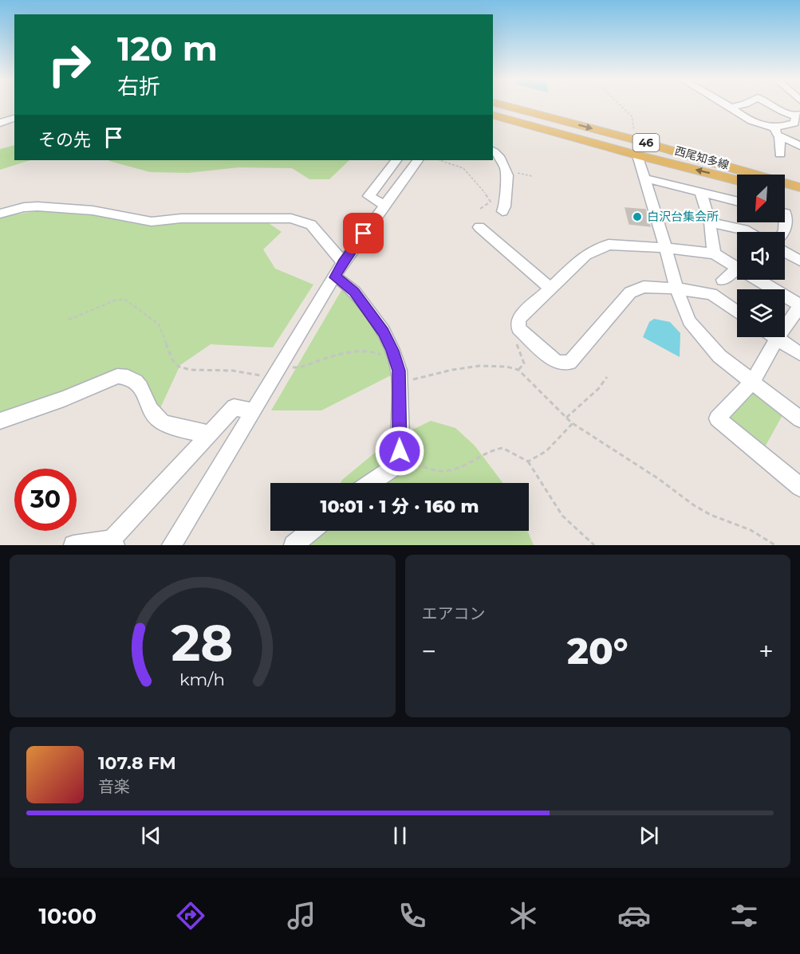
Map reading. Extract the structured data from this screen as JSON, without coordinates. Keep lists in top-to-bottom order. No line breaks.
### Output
{"streets":{"main road":["46","西尾知多線"]},"places":["白沢台集会所"],"north":"bottom left","page":{"turn":["120 m","右折"],"then":"その先","limit":"30","trip":"10:01 · 1 分 · 160 m","tile":"エアコン","heat":["−","20°","+"],"song":["107.8 FM","音楽"],"tabs":"10:00","gauge":["28","km/h"]}}
